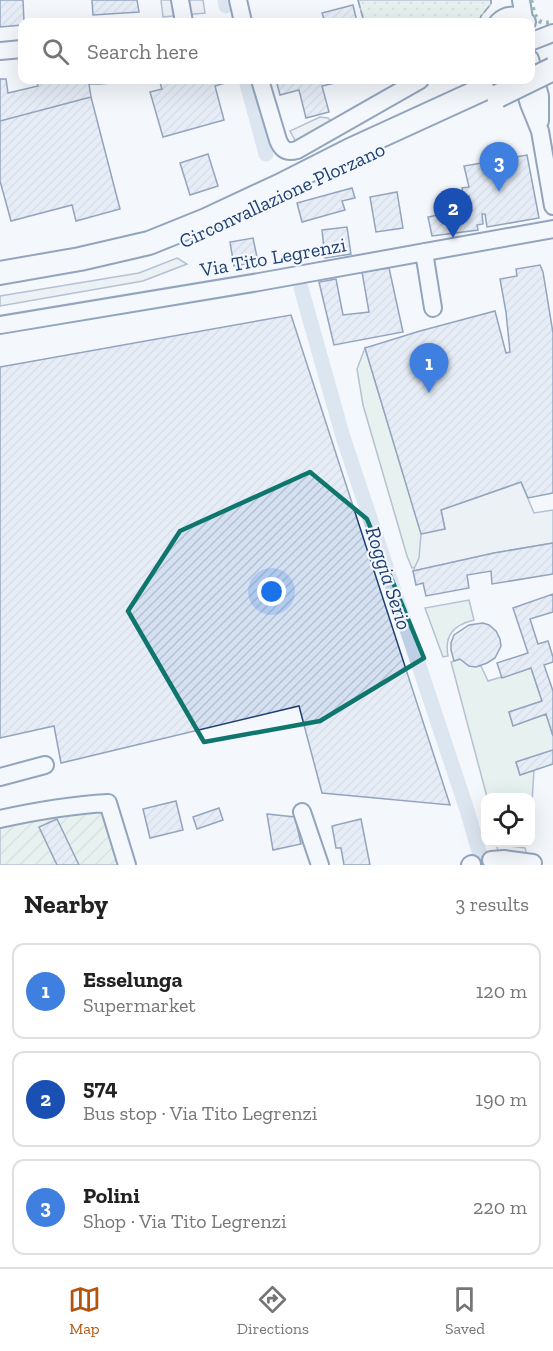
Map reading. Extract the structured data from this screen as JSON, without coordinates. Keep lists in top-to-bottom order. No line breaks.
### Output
{"streets":{"highway":["Circonvallazione Plorzano"],"street":["Via Tito Legrenzi"]},"water":["Roggia Serio"],"page":{"search":"Search here","pins":["3","2","1"],"heading":["Nearby","3 results"],"list":[{"mark":"1","name":"Esselunga","note":"Supermarket","value":"120 m"},{"mark":"2","name":"574","note":"Bus stop · Via Tito Legrenzi","value":"190 m"},{"mark":"3","name":"Polini","note":"Shop · Via Tito Legrenzi","value":"220 m"}],"nav":["Map","Directions","Saved"]}}
